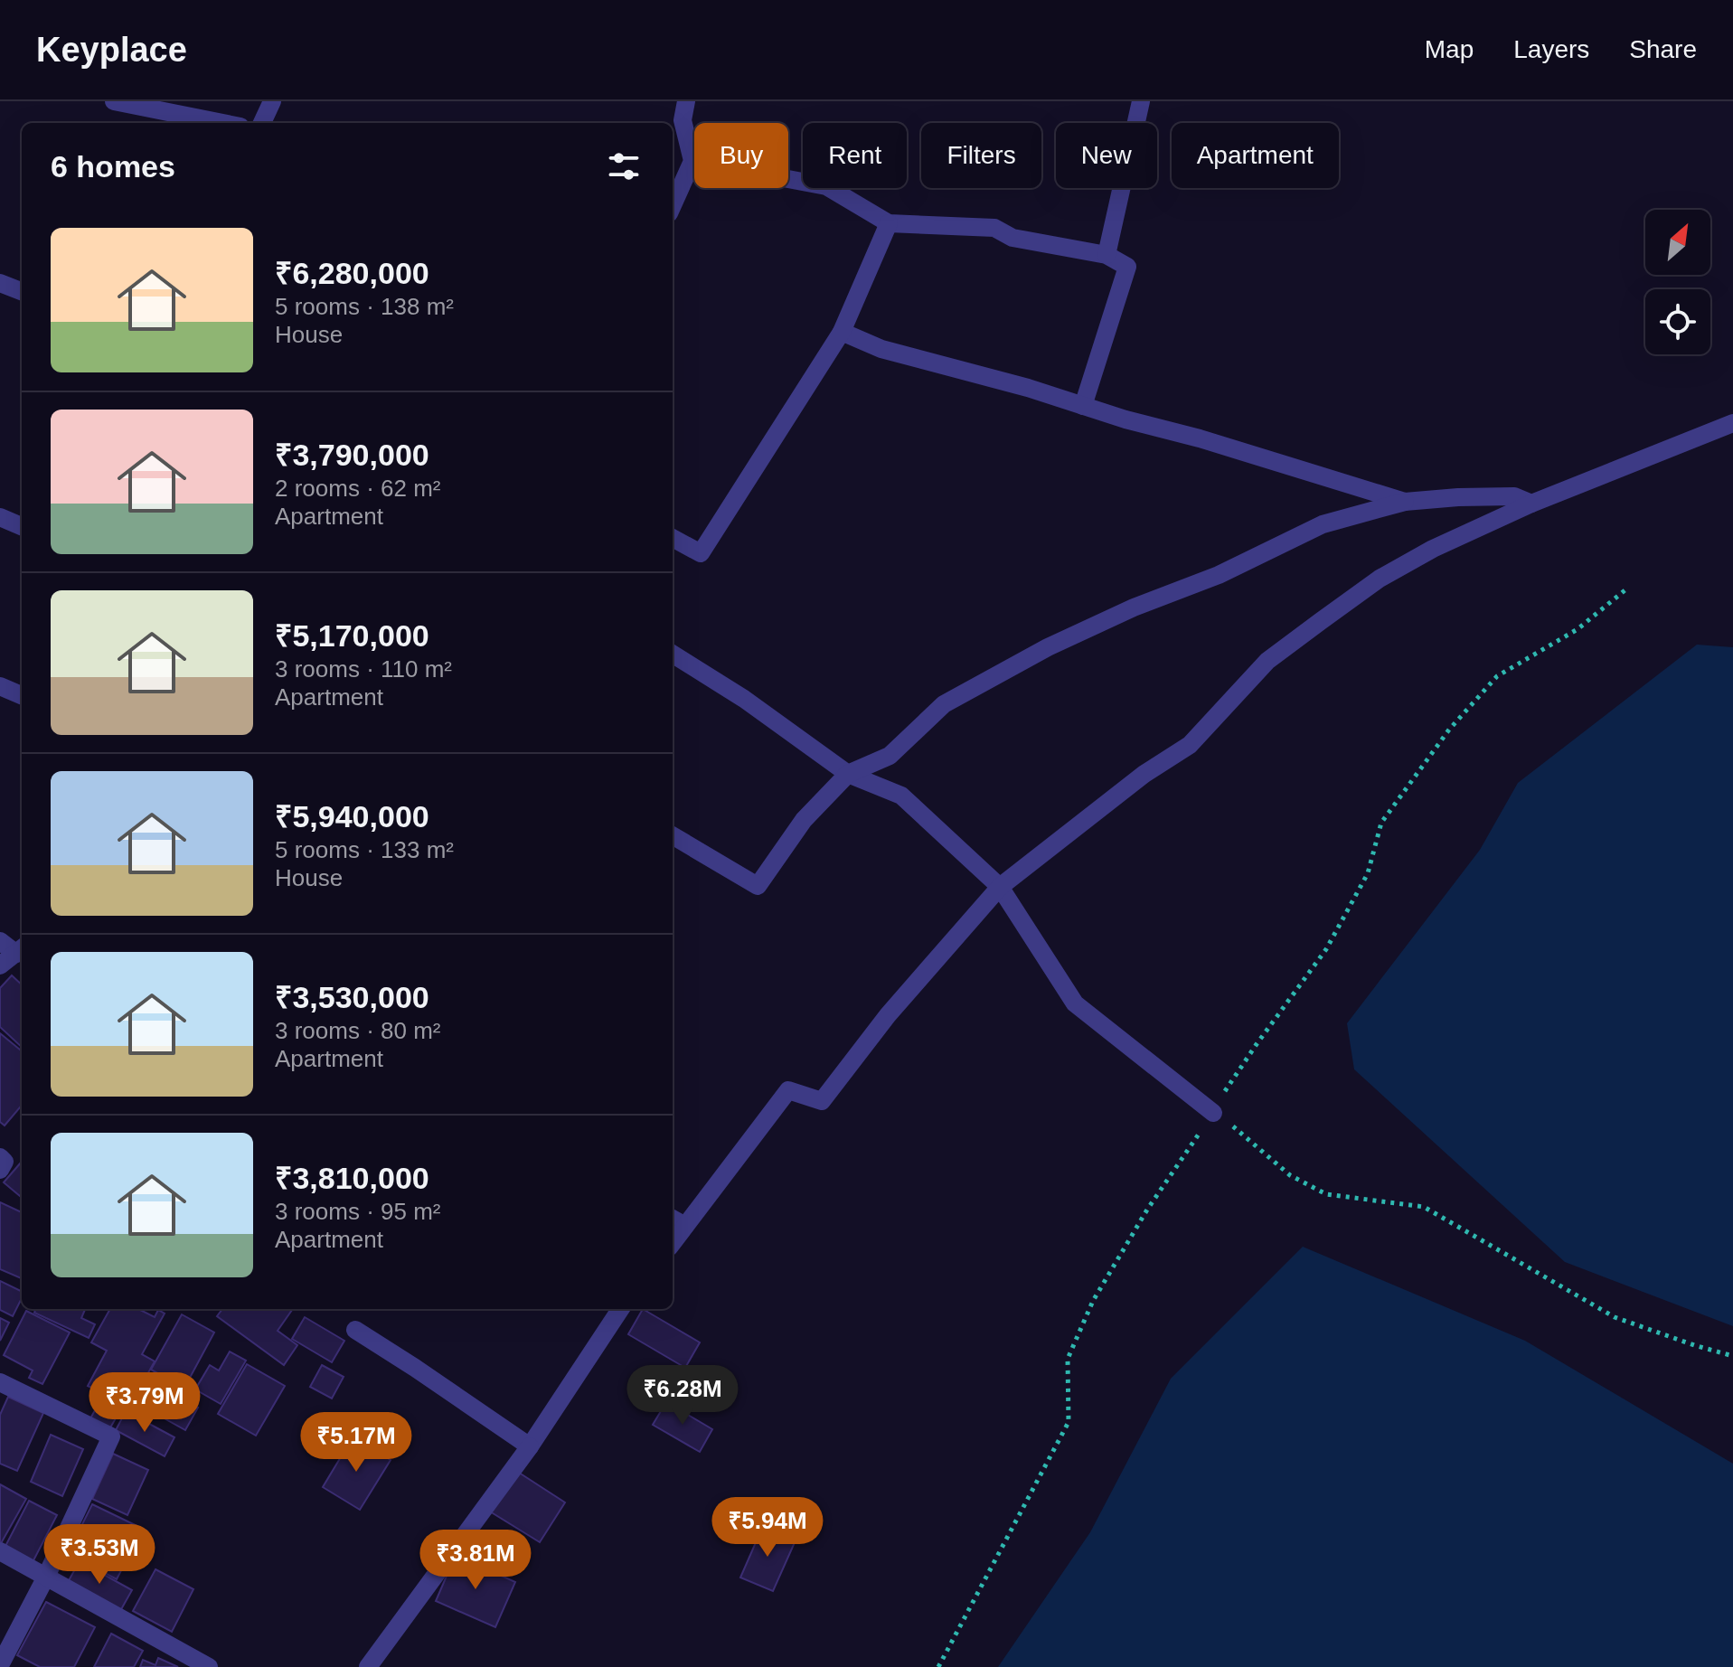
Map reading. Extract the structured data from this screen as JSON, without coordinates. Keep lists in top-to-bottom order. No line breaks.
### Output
{"north":"top right","page":{"header":"Keyplace","nav":["Map","Layers","Share"],"chip":["Buy","Rent","Filters","New","Apartment"],"heading":"6 homes","list":[{"name":"₹6,280,000","note":"5 rooms · 138 m² · House"},{"name":"₹3,790,000","note":"2 rooms · 62 m² · Apartment"},{"name":"₹5,170,000","note":"3 rooms · 110 m² · Apartment"},{"name":"₹5,940,000","note":"5 rooms · 133 m² · House"},{"name":"₹3,530,000","note":"3 rooms · 80 m² · Apartment"},{"name":"₹3,810,000","note":"3 rooms · 95 m² · Apartment"}],"price":["₹6.28M","₹3.79M","₹5.17M","₹5.94M","₹3.53M","₹3.81M"]}}
